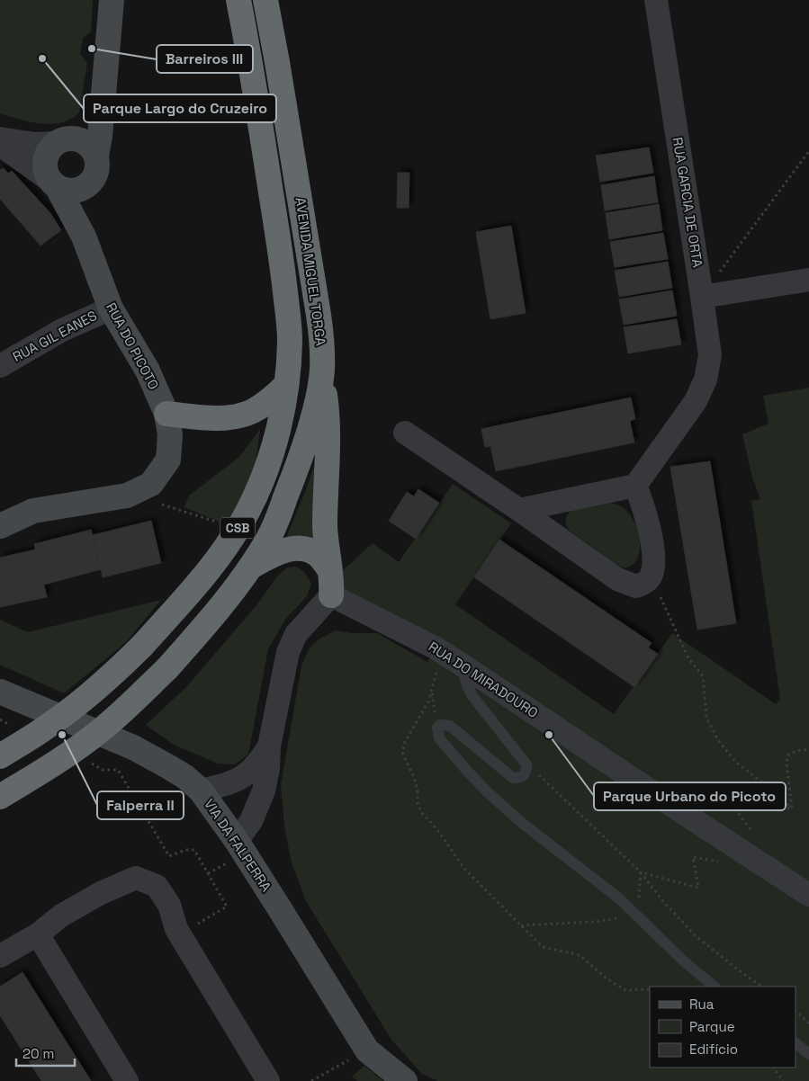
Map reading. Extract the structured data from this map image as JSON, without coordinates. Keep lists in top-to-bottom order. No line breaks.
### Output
{"streets":{"highway":["AVENIDA MIGUEL TORGA","CSB"],"street":["RUA GARCIA DE ORTA","RUA GIL EANES","RUA DO PICOTO","RUA DO MIRADOURO","VIA DA FALPERRA"]},"crossings":[["RUA GIL EANES","RUA DO PICOTO"]],"places":["Barreiros III","Parque Largo do Cruzeiro","Falperra II","Parque Urbano do Picoto"],"legend":["Rua","Parque","Edifício"],"scale_bar":"20 m"}
